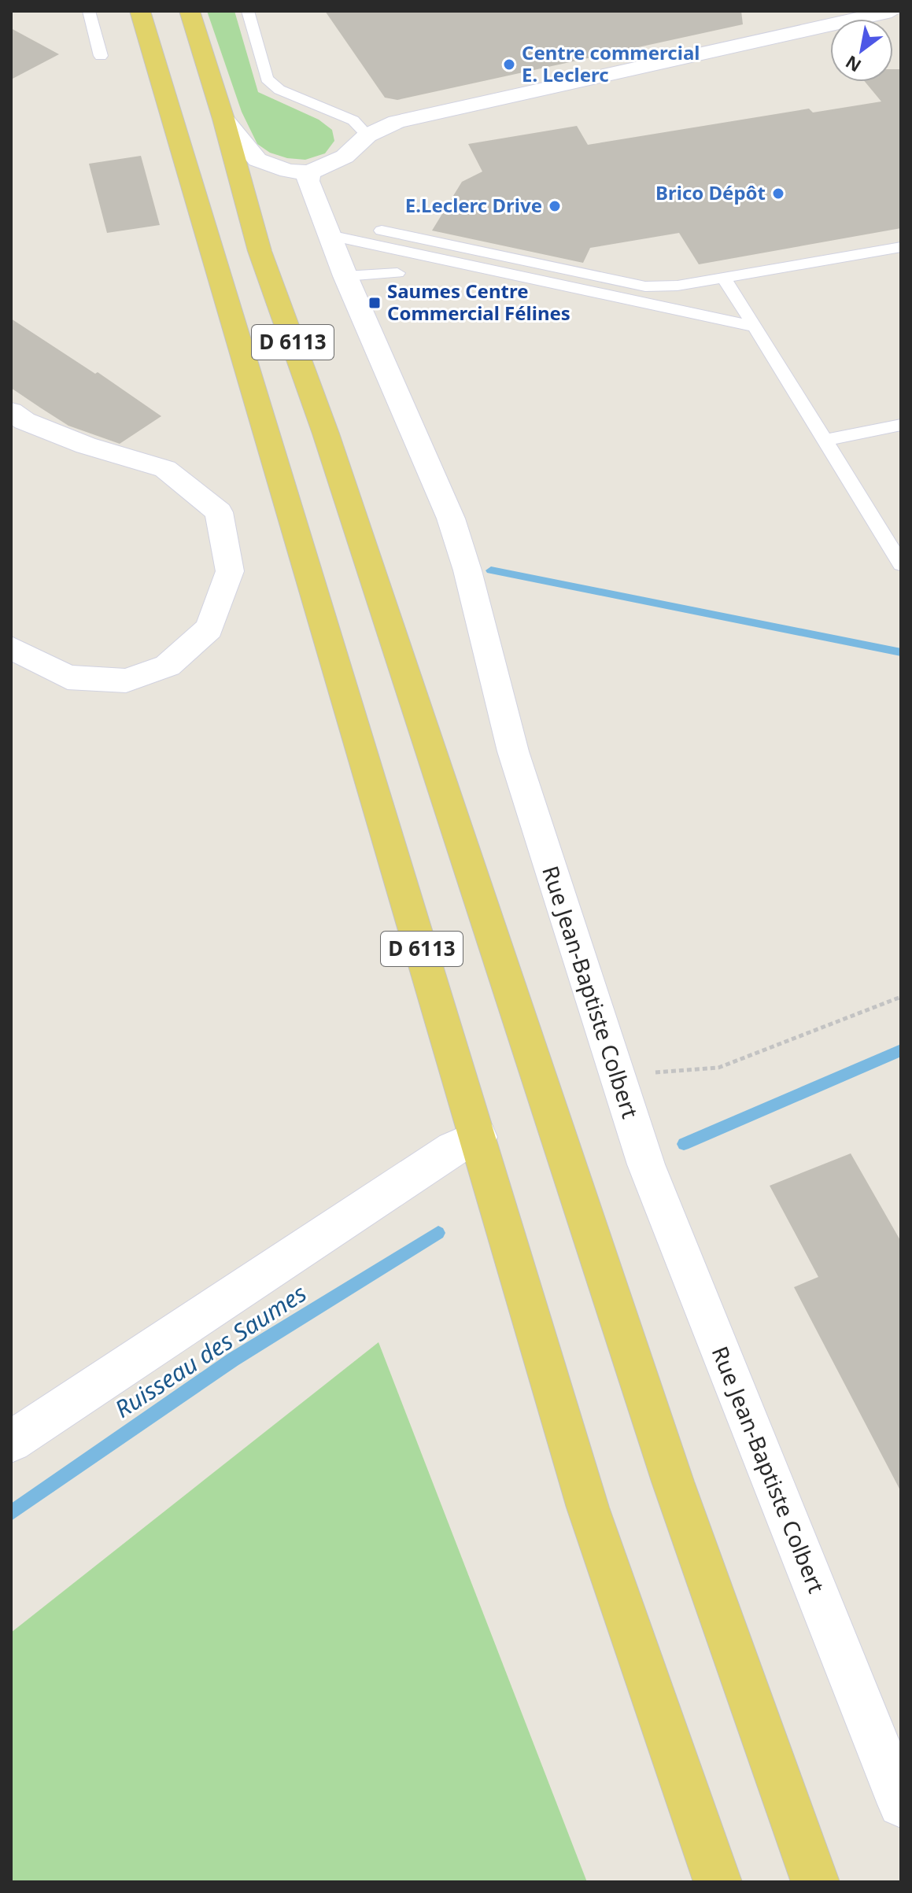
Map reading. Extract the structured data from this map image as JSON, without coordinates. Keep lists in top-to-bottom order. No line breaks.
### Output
{"streets":{"main road":["D 6113"],"street":["Rue Jean-Baptiste Colbert"]},"water":["Ruisseau des Saumes"],"places":{"other":["Centre commercial E. Leclerc","Brico Dépôt","E.Leclerc Drive"],"transit":["Saumes Centre Commercial Félines"]},"north":"bottom left"}
